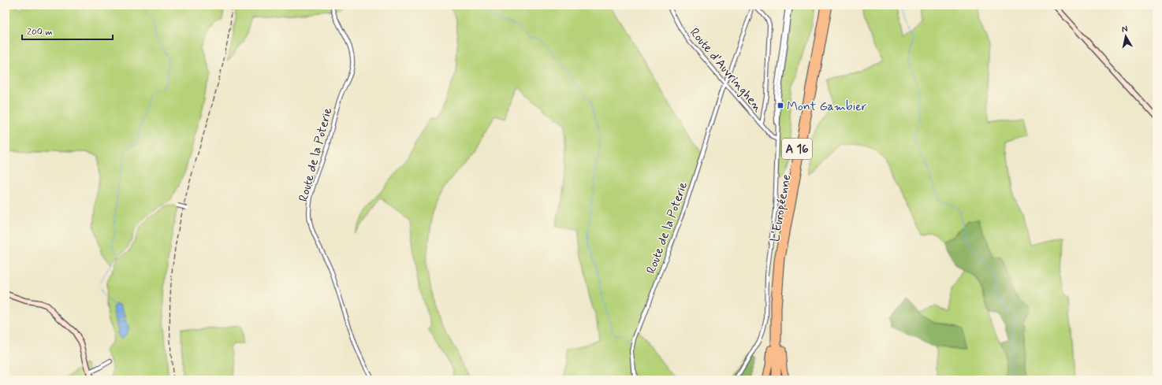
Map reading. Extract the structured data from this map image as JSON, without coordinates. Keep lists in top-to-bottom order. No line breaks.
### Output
{"streets":{"highway":["A 16","L'Européenne"],"street":["Route d'Auvringhen","Route de la Poterie"]},"crossings":[["Route d'Auvringhen","Route de la Poterie"]],"places":{"transit":["Mont Gambier"]},"scale_bar":"200 m","north":"top"}
